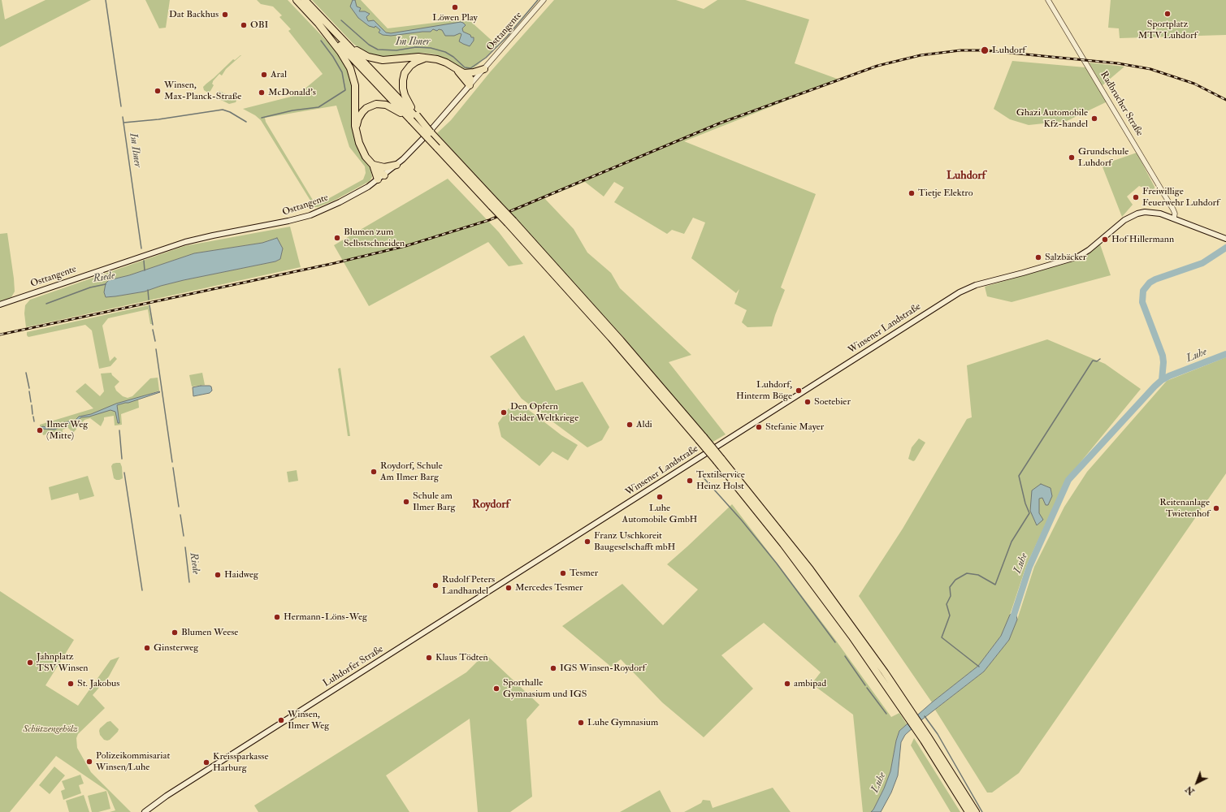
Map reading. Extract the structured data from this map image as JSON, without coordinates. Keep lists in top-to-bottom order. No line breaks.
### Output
{"streets":{"main road":["Osttangente","Winsener Landstraße","Luhdorfer Straße"],"street":["Radbrucher Straße"]},"crossings":[["Radbrucher Straße","Winsener Landstraße"],["Winsener Landstraße","Luhdorfer Straße"]],"districts":["Luhdorf","Roydorf"],"water":["Im Ilmer","Riede","Luhe"],"parks":["Schützengehölz"],"places":["Löwen Play","Sportplatz MTV Luhdorf","Dat Backhus","OBI","Luhdorf","Aral","Winsen, Max-Planck-Straße","McDonald's","Ghazi Automobile Kfz-handel","Grundschule Luhdorf","Tietje Elektro","Freiwillige Feuerwehr Luhdorf","Blumen zum Selbstschneiden","Hof Hillermann","Salzbäcker","Luhdorf, Hinterm Böge","Soetebier","Den Opfern beider Weltkriege","Aldi","Stefanie Mayer","Ilmer Weg (Mitte)","Roydorf, Schule Am Ilmer Barg","Textilservice Heinz Holst","Luhe Automobile GmbH","Schule am Ilmer Barg","Reitenanlage Twietenhof","Franz Uschkoreit Baugeselschafft mbH","Tesmer","Haidweg","Rudolf Peters Landhandel","Mercedes Tesmer","Hermann-Löns-Weg","Blumen Weese","Ginsterweg","Klaus Tödten","Jahnplatz TSV Winsen","IGS Winsen-Roydorf","St. Jakobus","ambipad","Sporthalle Gymnasium und IGS","Winsen, Ilmer Weg","Luhe Gymnasium","Polizeikommisariat Winsen/Luhe","Kreissparkasse Harburg"],"north":"bottom left"}
